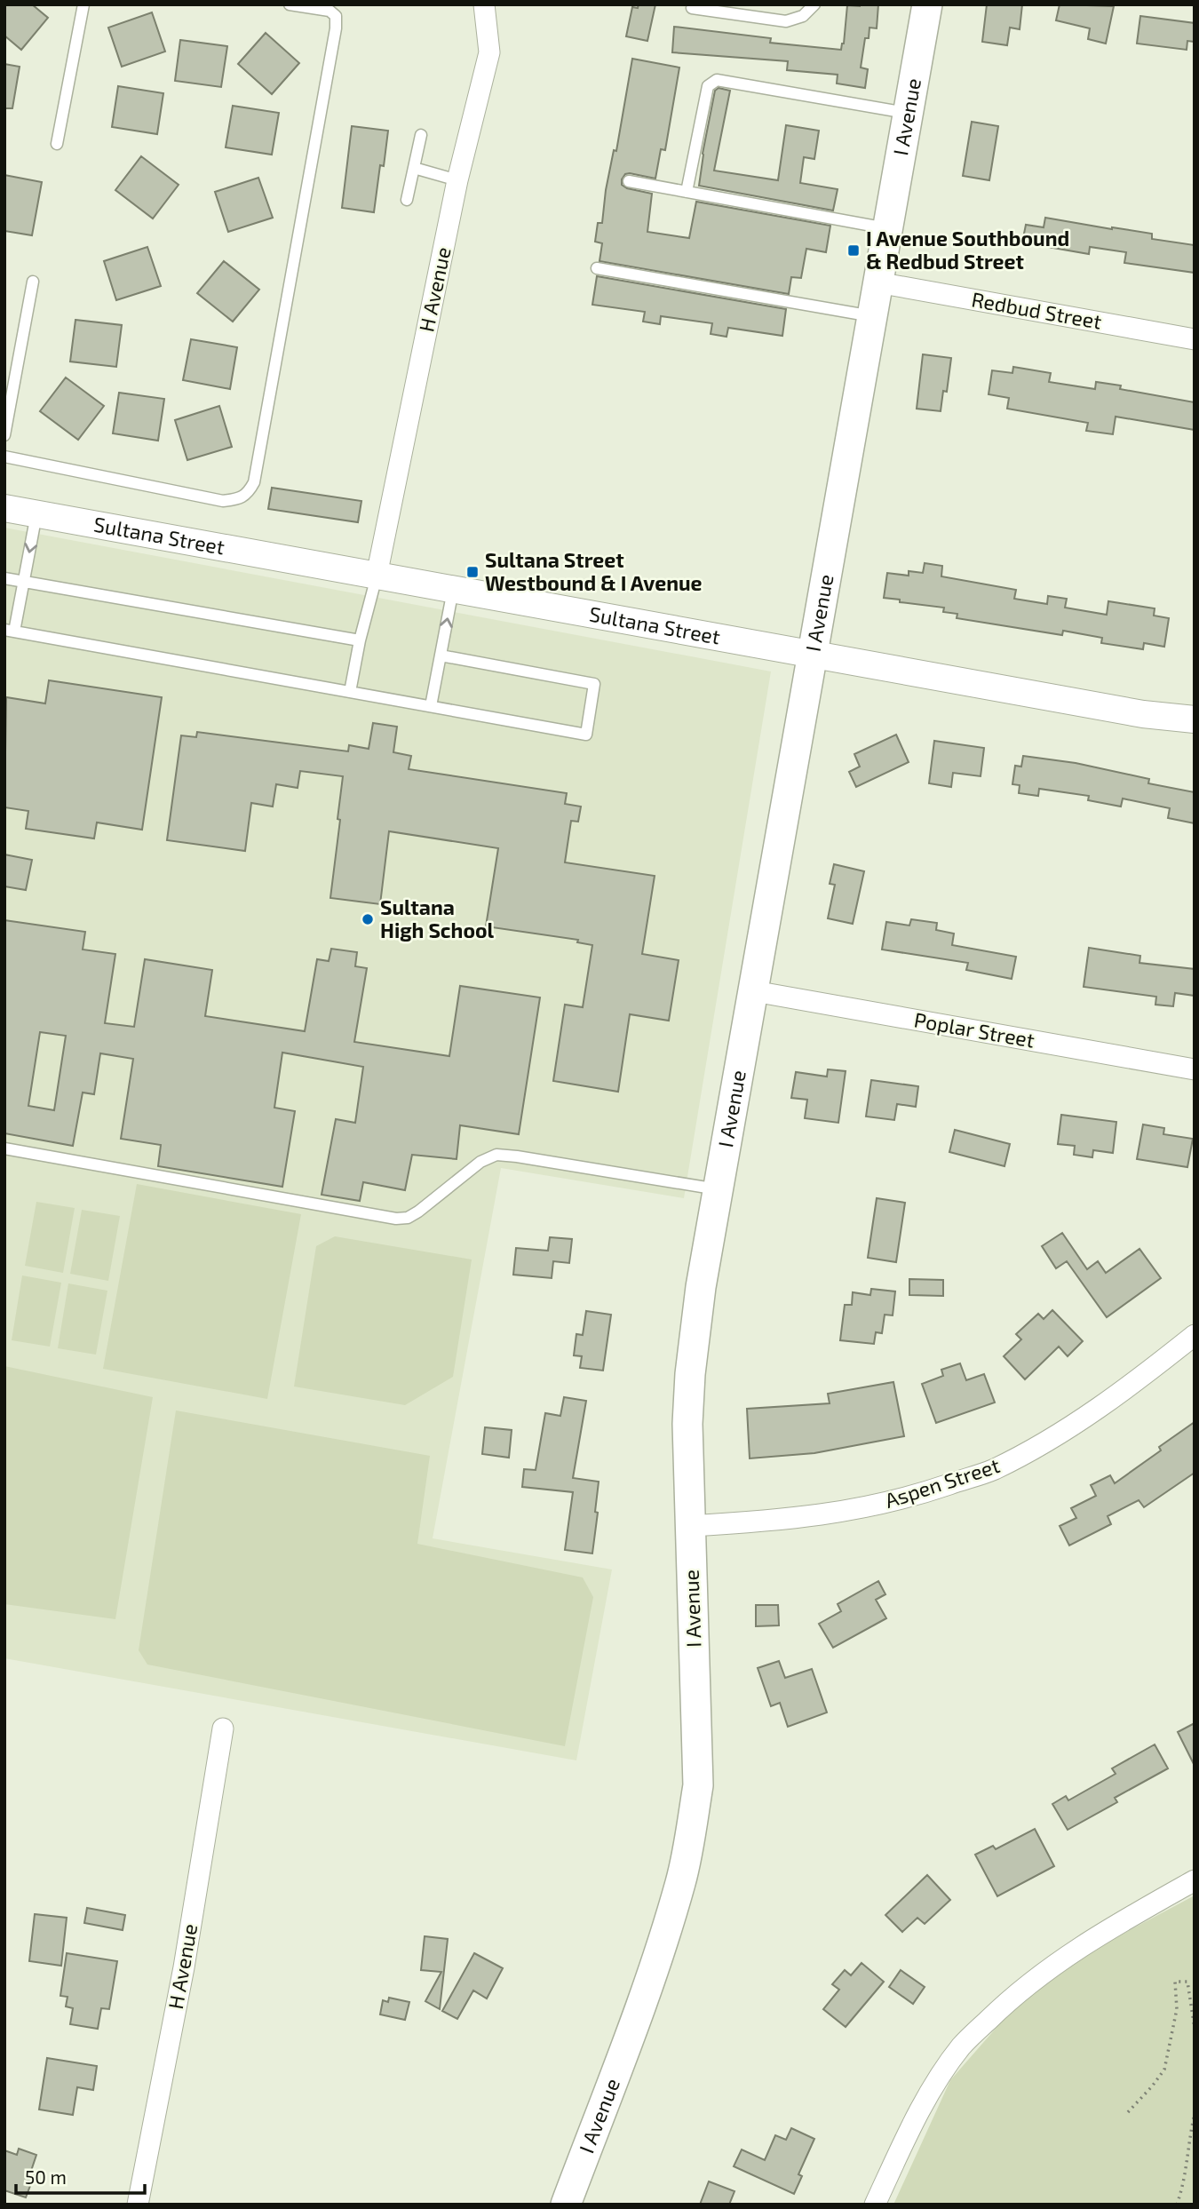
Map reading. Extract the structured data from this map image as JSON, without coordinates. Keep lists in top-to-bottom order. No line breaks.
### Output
{"streets":{"main road":["I Avenue"],"street":["H Avenue","Redbud Street","Sultana Street","Poplar Street","Aspen Street"]},"crossings":[["I Avenue","Redbud Street"],["I Avenue","Sultana Street"],["I Avenue","Poplar Street"],["I Avenue","Aspen Street"],["H Avenue","Sultana Street"]],"places":{"transit":["I Avenue Southbound & Redbud Street","Sultana Street Westbound & I Avenue"],"other":["Sultana High School"]},"scale_bar":"50 m"}
